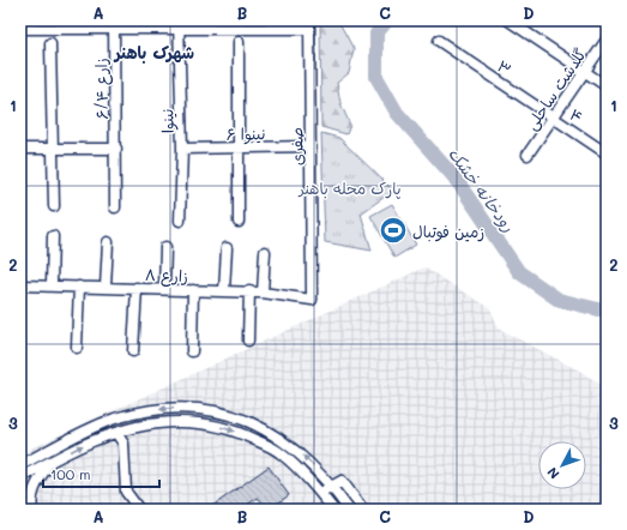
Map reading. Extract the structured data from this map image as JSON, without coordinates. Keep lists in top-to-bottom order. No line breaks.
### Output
{"streets":{"street":["۳","۶/۴ زارع","گلدشت ساحلی","۴","نینوا","۶ نینوا","صفری","۸ زارع"]},"crossings":[["۳","گلدشت ساحلی"],["۳","۴"],["گلدشت ساحلی","۴"],["نینوا","۶ نینوا"],["۶ نینوا","صفری"],["صفری","۸ زارع"]],"districts":["شهرک باهنر"],"water":["رودخانه خشک"],"parks":["پارک محله باهنر"],"places":{"sports":["زمین فوتبال"]},"scale_bar":"100 m","north":"bottom left","grid":{"columns":["A","B","C","D"],"rows":["1","2","3"]}}
